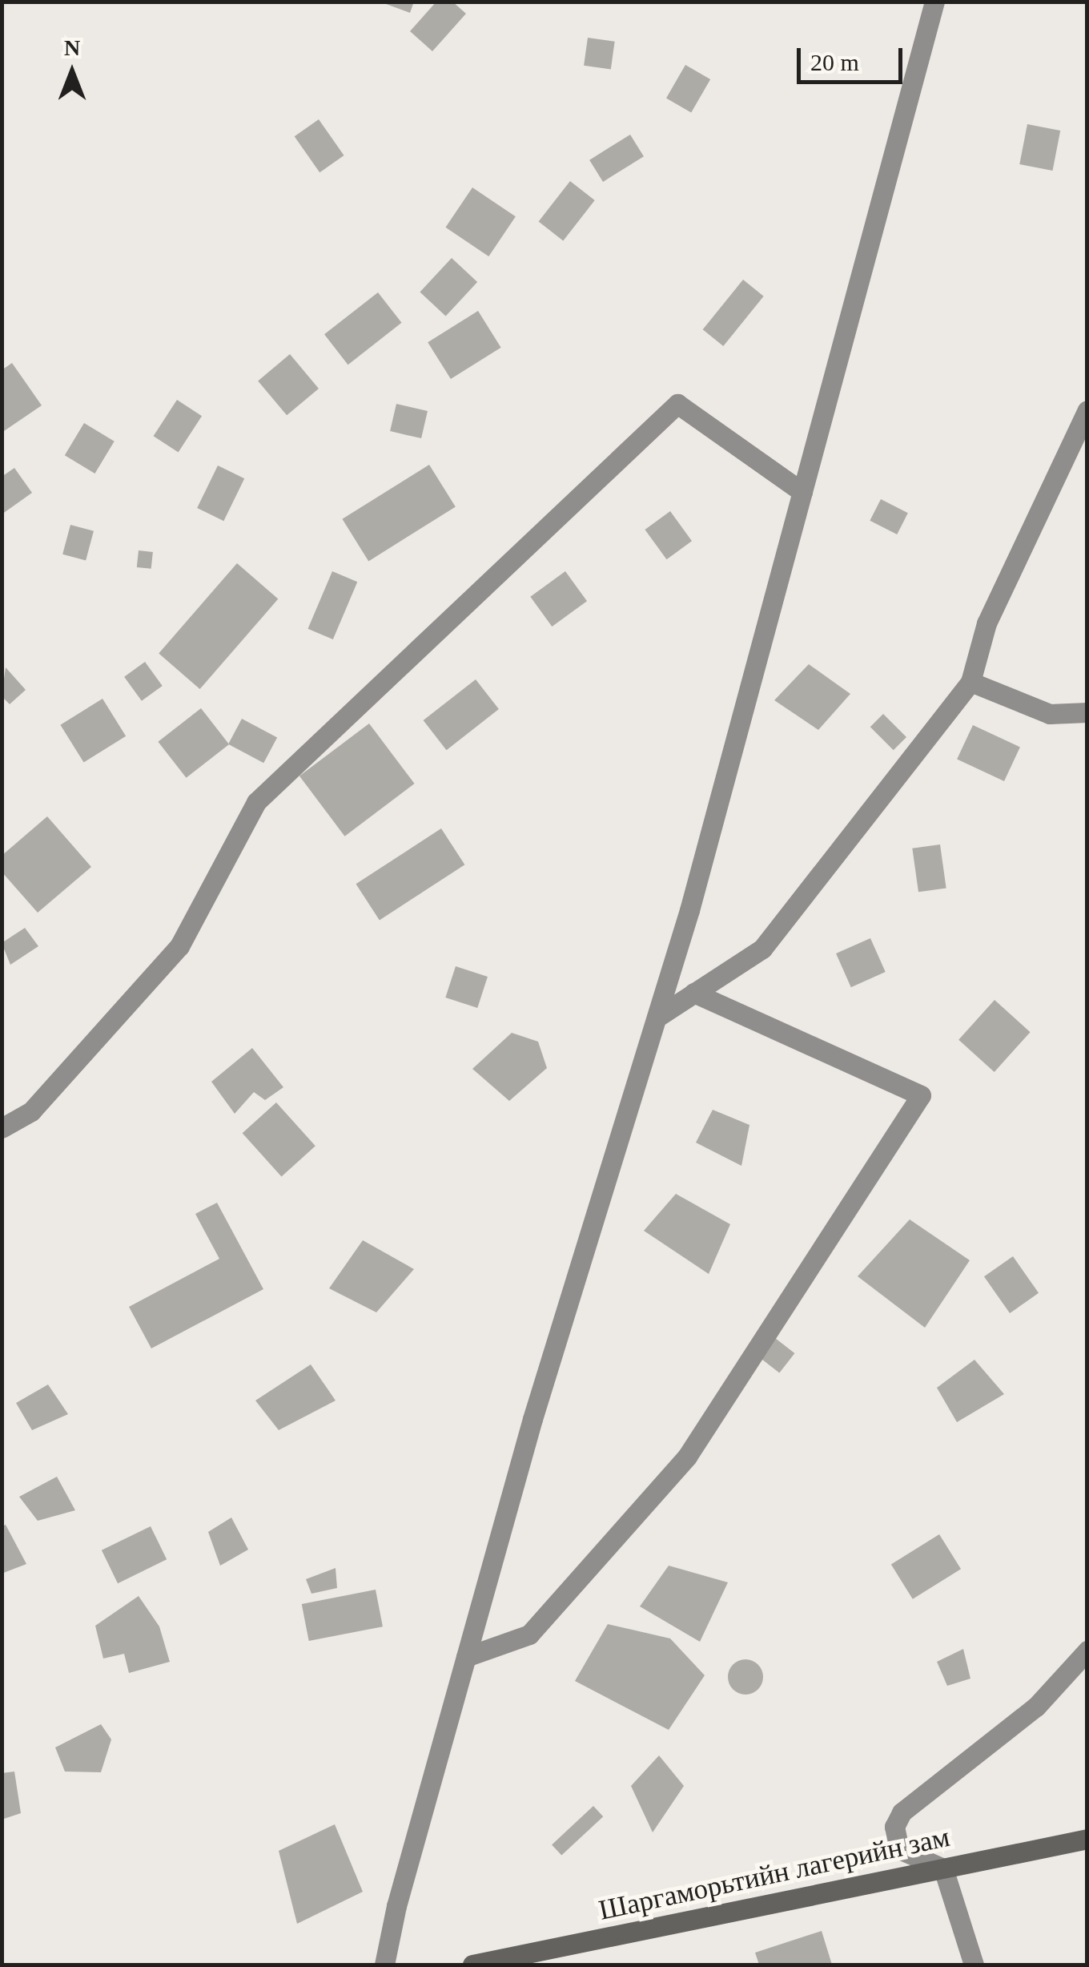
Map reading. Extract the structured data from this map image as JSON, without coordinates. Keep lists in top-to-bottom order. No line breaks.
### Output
{"streets":{"street":["Шаргаморьтийн лагерийн зам"]},"scale_bar":"20 m","north":"top"}
